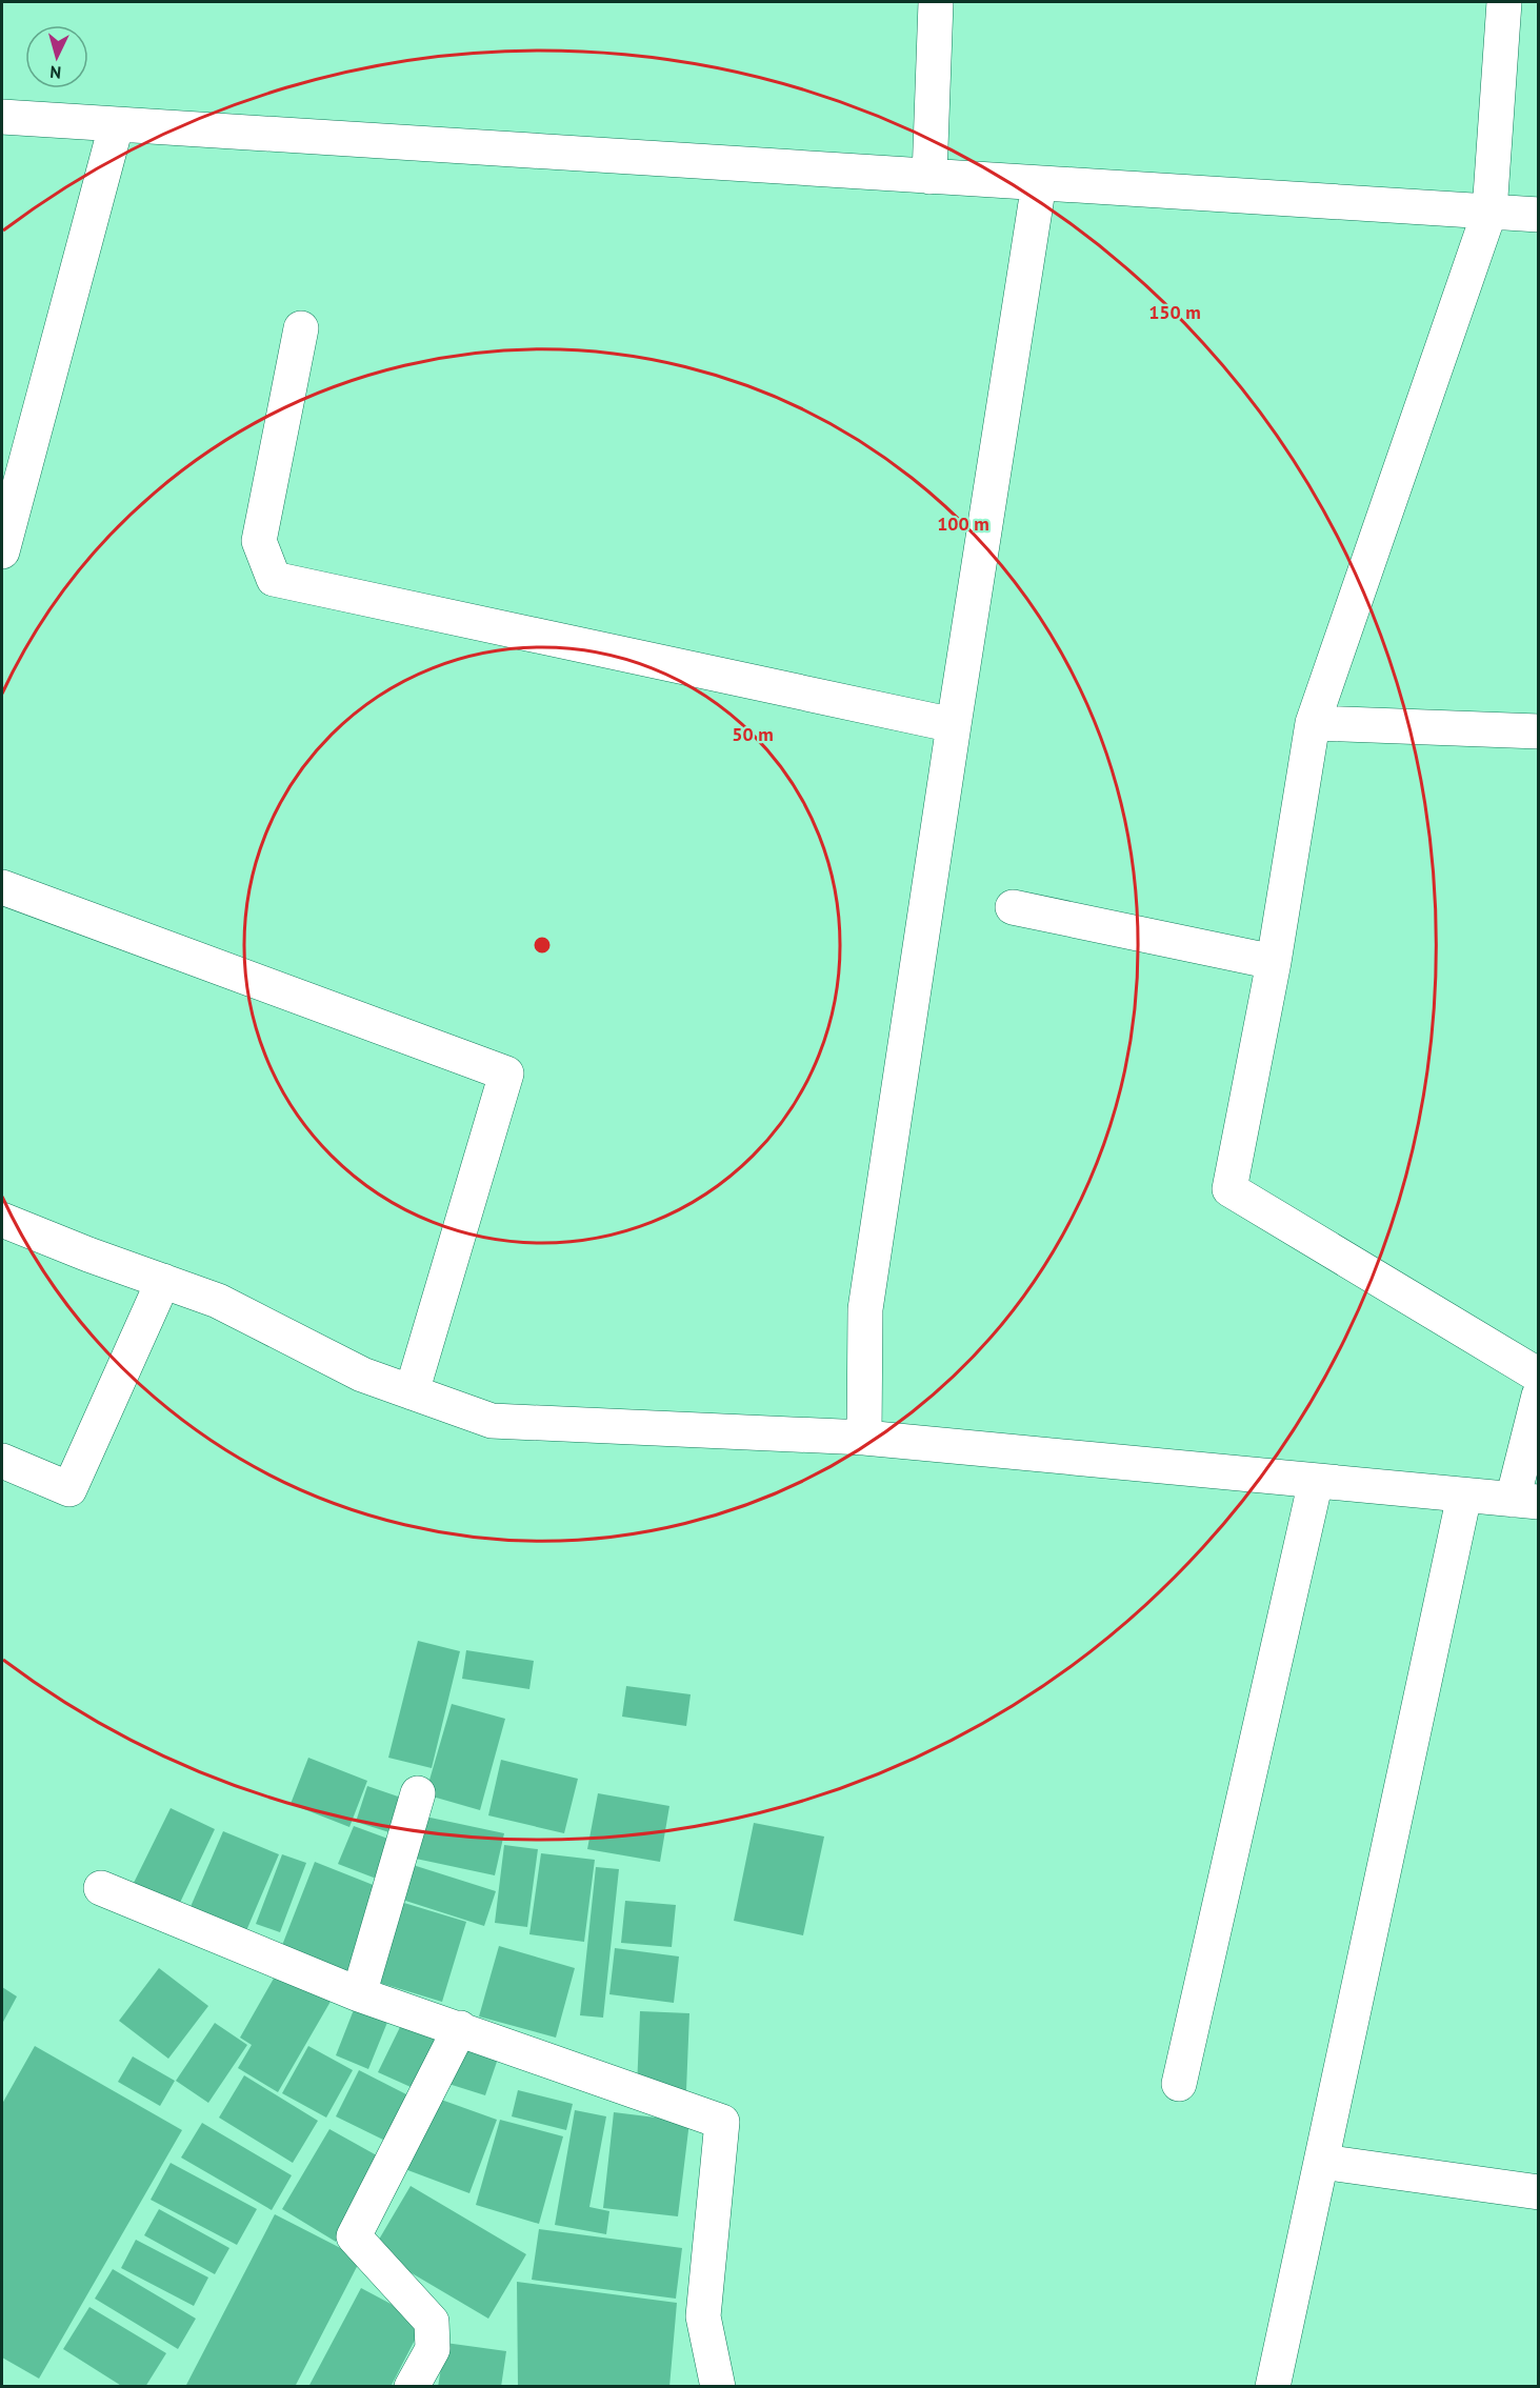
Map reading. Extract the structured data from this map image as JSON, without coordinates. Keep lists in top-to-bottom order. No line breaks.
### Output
{"north":"bottom","rings":["150 m","100 m","50 m"]}
